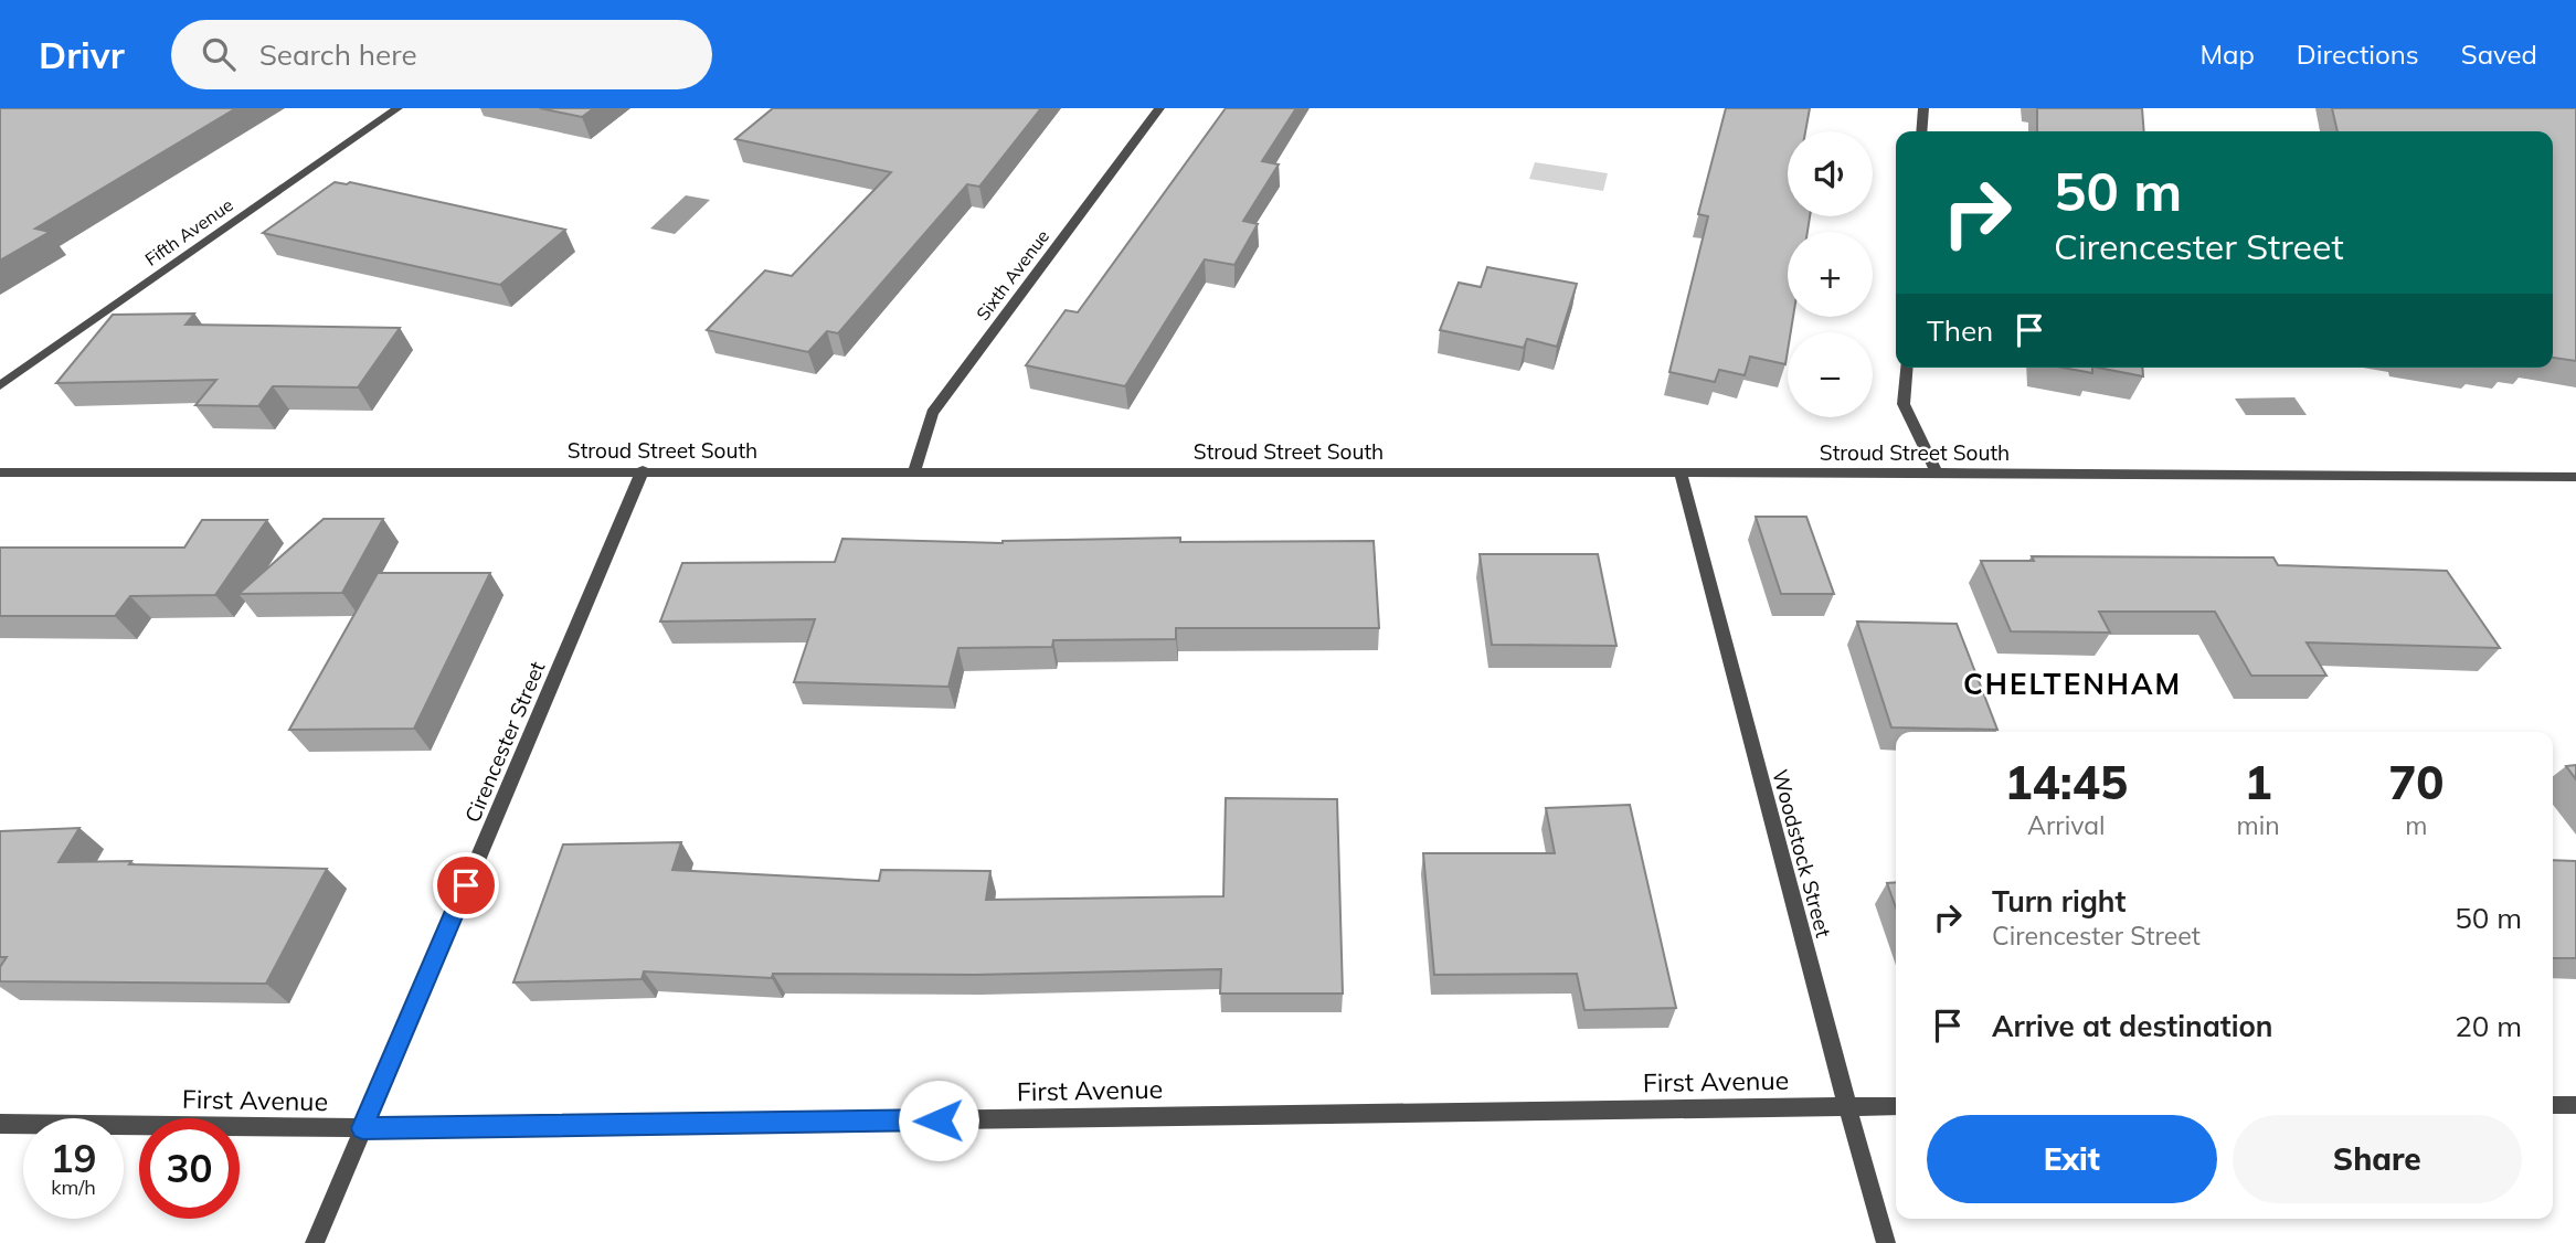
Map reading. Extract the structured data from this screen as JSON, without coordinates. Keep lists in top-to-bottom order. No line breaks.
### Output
{"streets":{"street":["Fifth Avenue","Sixth Avenue","Stroud Street South","Cirencester Street","Woodstock Street","First Avenue"]},"crossings":[["Sixth Avenue","Stroud Street South"],["Stroud Street South","Cirencester Street"],["Stroud Street South","Woodstock Street"],["Cirencester Street","First Avenue"],["Woodstock Street","First Avenue"]],"districts":["CHELTENHAM"],"page":{"header":"Drivr","search":"Search here","nav":["Map","Directions","Saved"],"map_buttons":["+","−"],"turn":["50 m","Cirencester Street"],"then":"Then","eta":["14:45","Arrival","1","min","70","m"],"list":[{"name":"Turn right","note":"Cirencester Street","value":"50 m"},{"name":"Arrive at destination","value":"20 m"}],"buttons":["Exit","Share"],"speed":"19 km/h","limit":"30"}}
